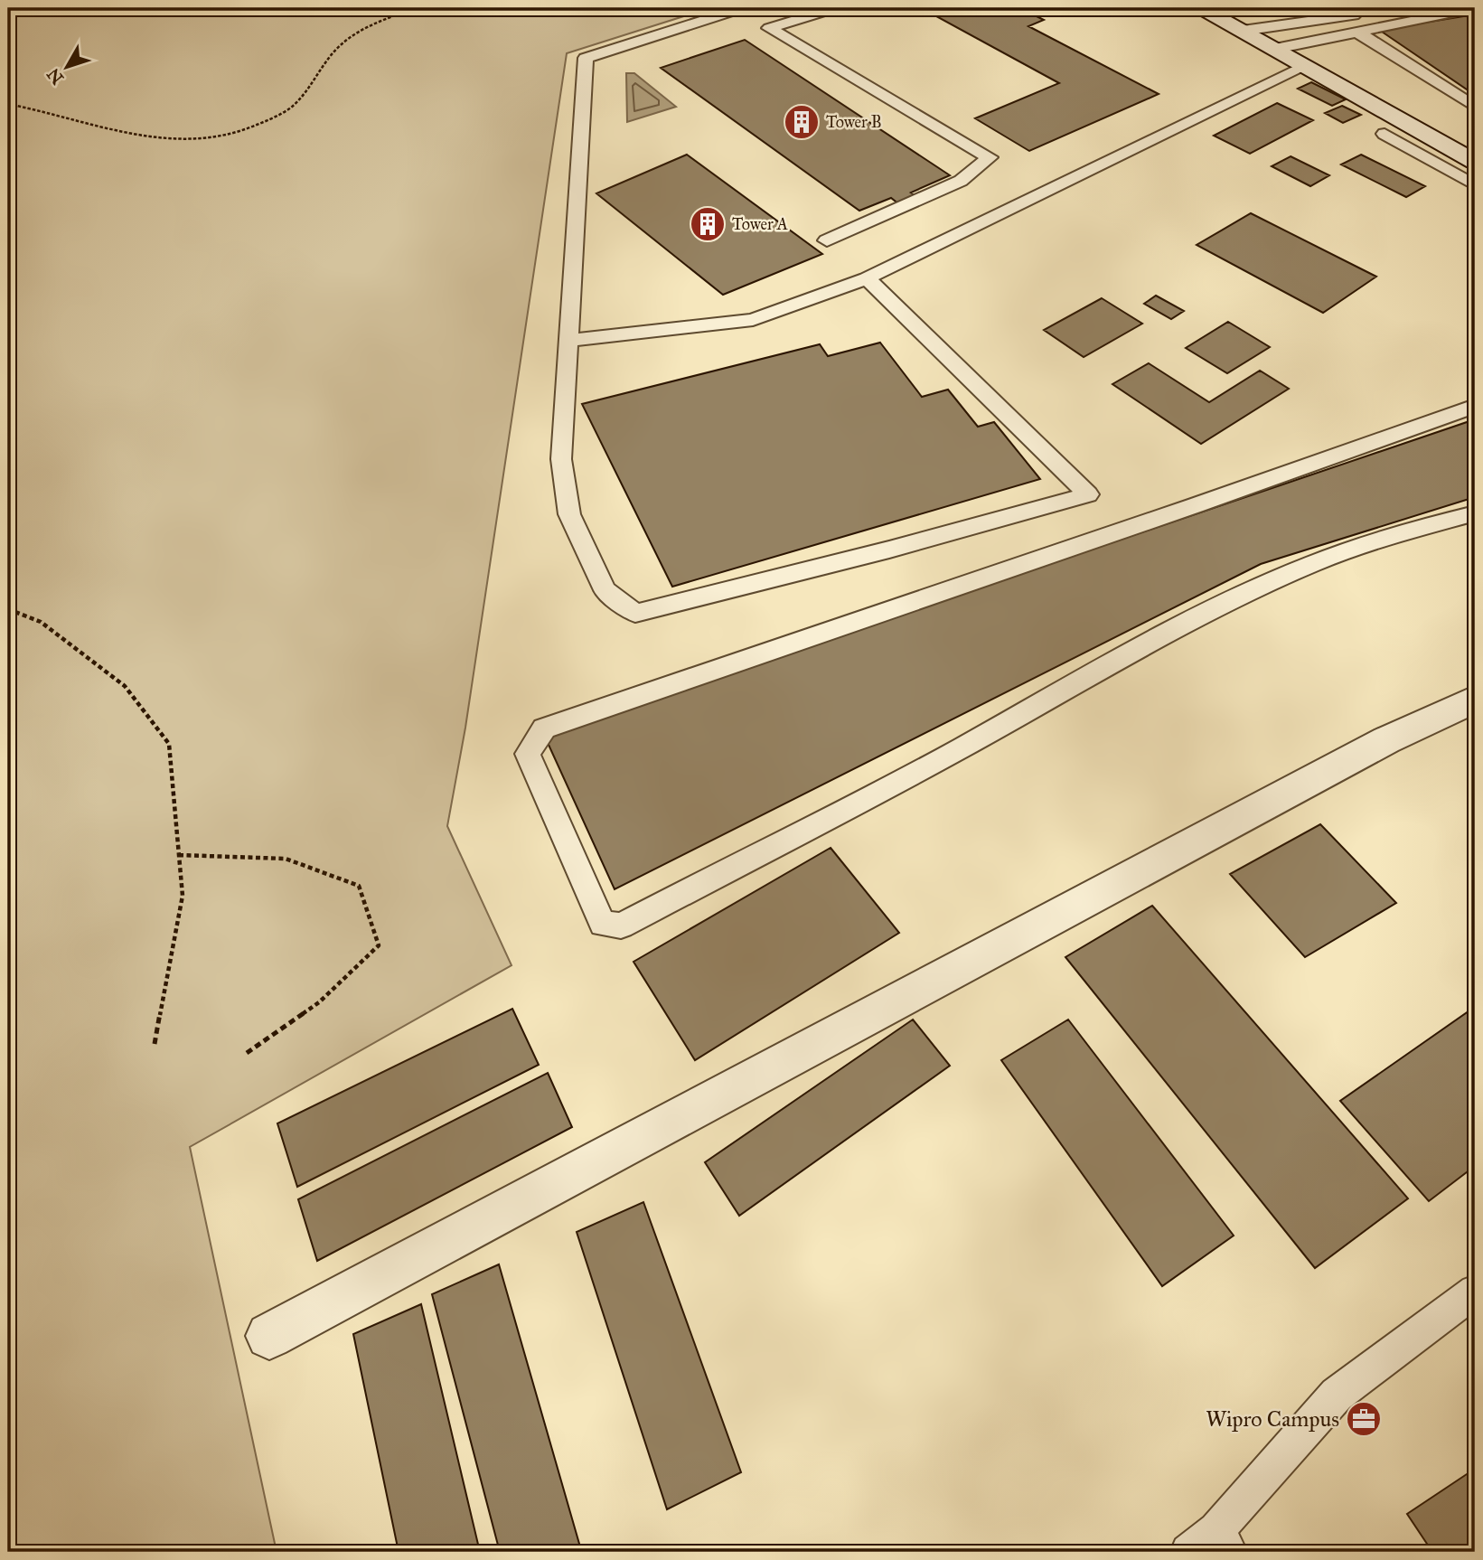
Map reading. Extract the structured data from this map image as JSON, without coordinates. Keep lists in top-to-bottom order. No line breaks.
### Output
{"places":{"building":["Tower B","Tower A"],"office":["Wipro Campus"]},"north":"bottom left"}
